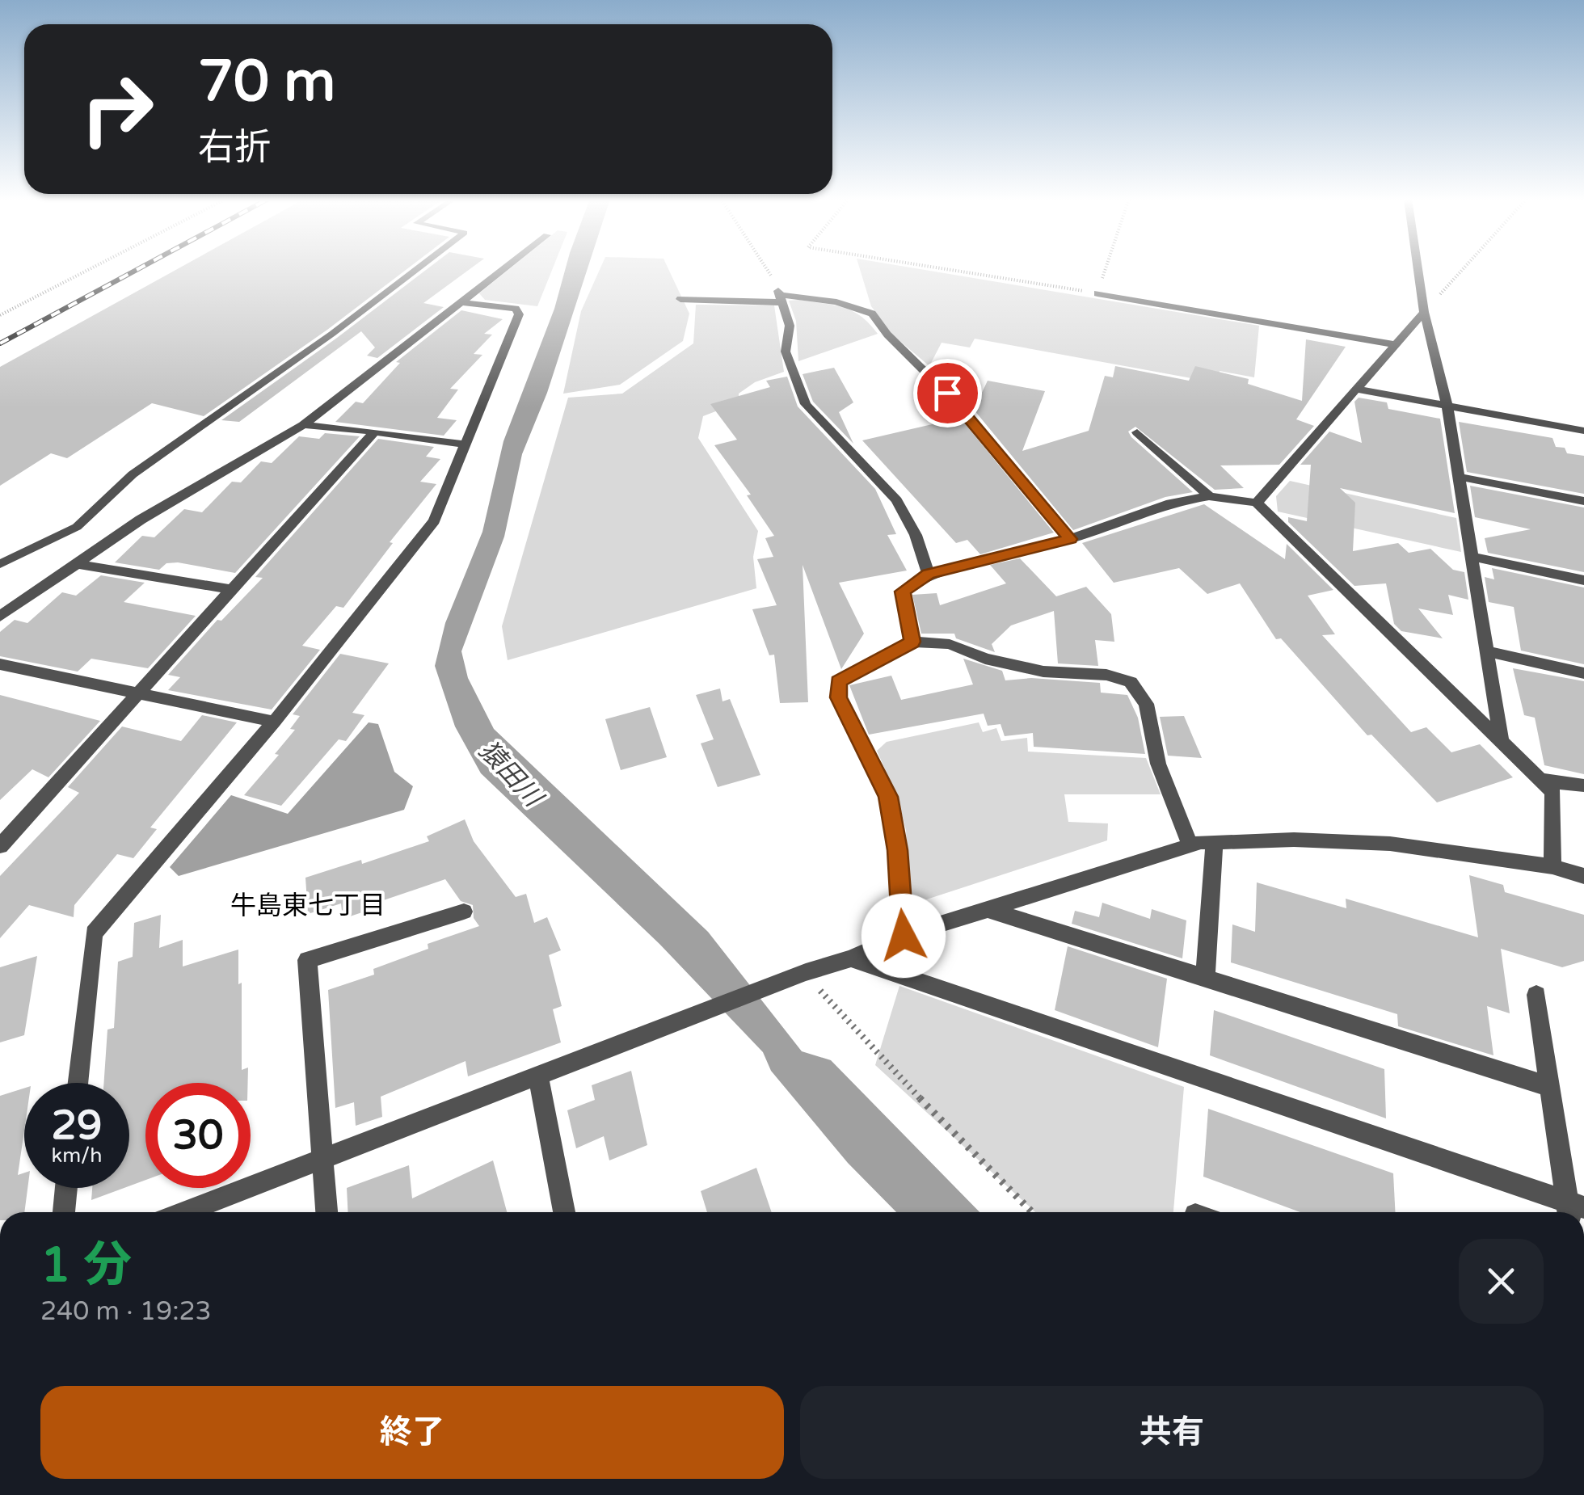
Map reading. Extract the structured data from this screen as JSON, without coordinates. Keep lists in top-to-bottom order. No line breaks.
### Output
{"districts":["牛島東七丁目"],"water":["猿田川"],"page":{"turn":["70 m","右折"],"speed":"29 km/h","limit":"30","heading":["1 分","240 m · 19:23"],"buttons":["終了","共有"]}}
